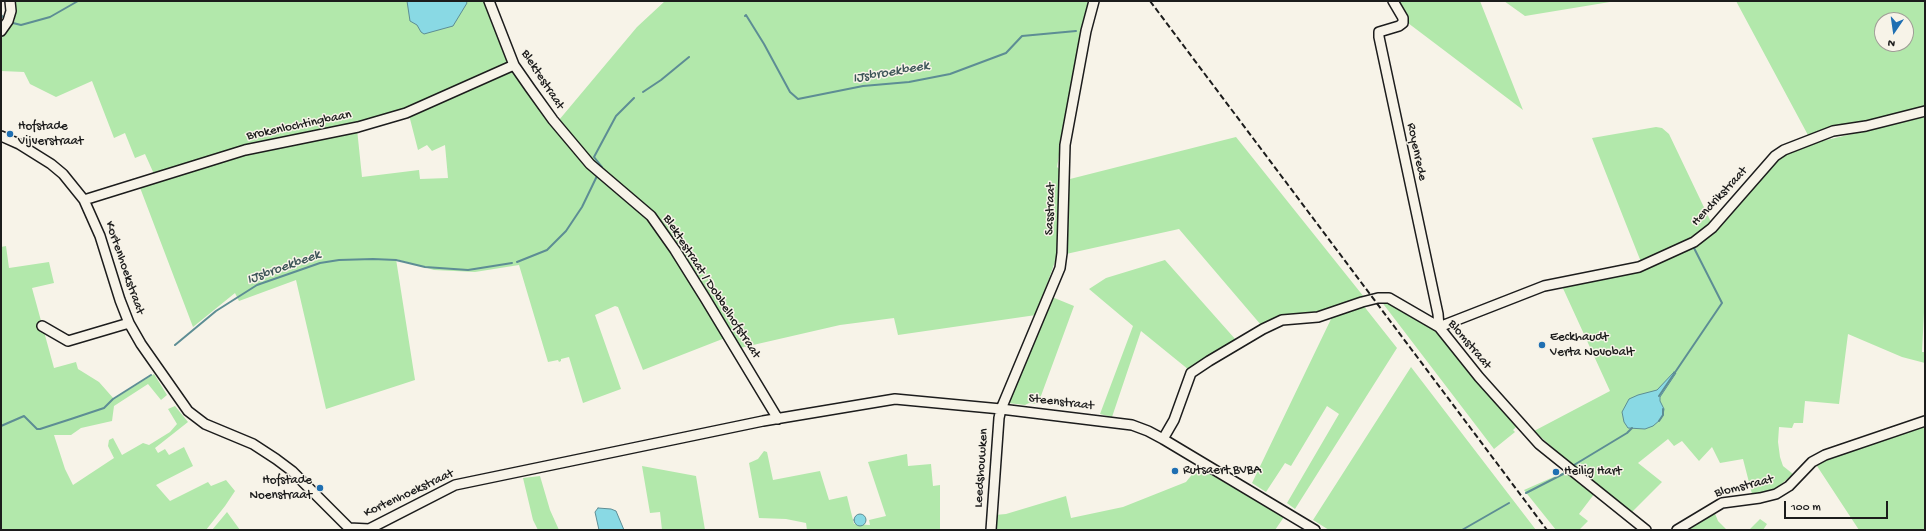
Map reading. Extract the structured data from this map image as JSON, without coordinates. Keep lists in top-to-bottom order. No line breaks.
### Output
{"streets":{"street":["Blektestraat","Brokenlochtingbaan","Royenrede","Hendrikstraat","Sasstraat","Kortenhoekstraat","Blektestraat / Dobbelhofstraat","Blomstraat","Steenstraat","Leedshouwken"]},"crossings":[["Blektestraat","Brokenlochtingbaan"],["Blektestraat","Blektestraat / Dobbelhofstraat"],["Brokenlochtingbaan","Kortenhoekstraat"],["Royenrede","Hendrikstraat"],["Royenrede","Blomstraat"],["Hendrikstraat","Blomstraat"],["Sasstraat","Steenstraat"],["Sasstraat","Leedshouwken"],["Kortenhoekstraat","Blektestraat / Dobbelhofstraat"],["Kortenhoekstraat","Steenstraat"],["Blektestraat / Dobbelhofstraat","Steenstraat"],["Blomstraat","Steenstraat"],["Steenstraat","Leedshouwken"]],"water":["IJsbroekbeek"],"places":["Hofstade Vijverstraat","Eeckhaudt Verta Novobalt","Rutsaert BVBA","Heilig Hart","Hofstade Noenstraat"],"scale_bar":"100 m","north":"bottom"}
